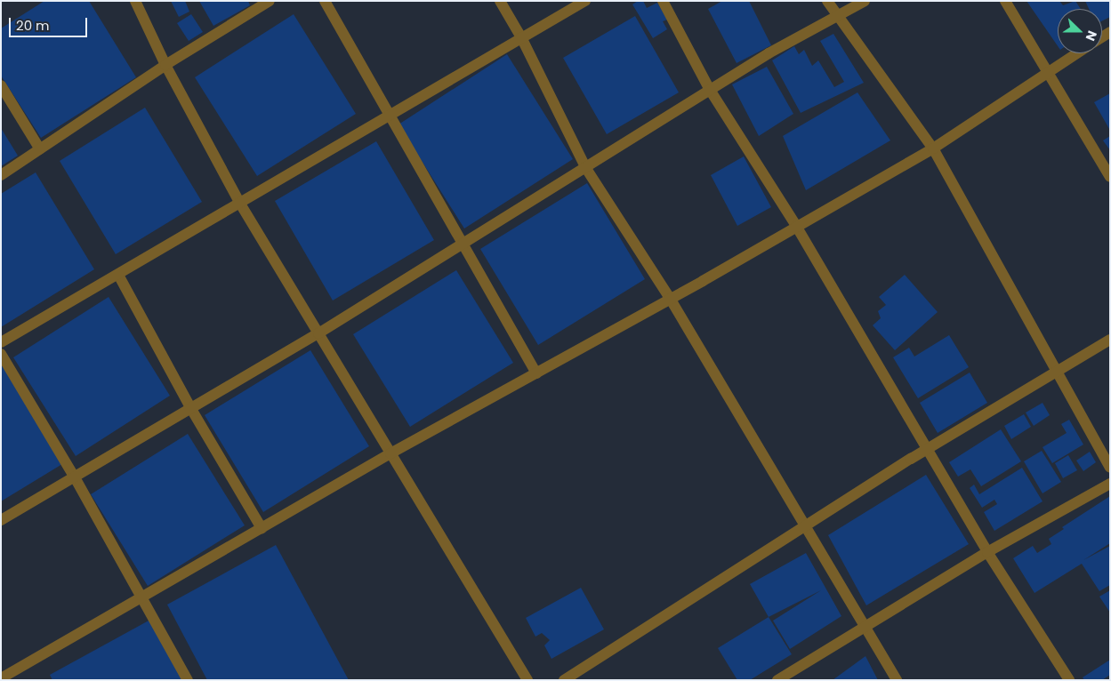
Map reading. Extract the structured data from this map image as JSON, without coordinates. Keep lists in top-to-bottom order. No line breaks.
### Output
{"scale_bar":"20 m","north":"right"}
